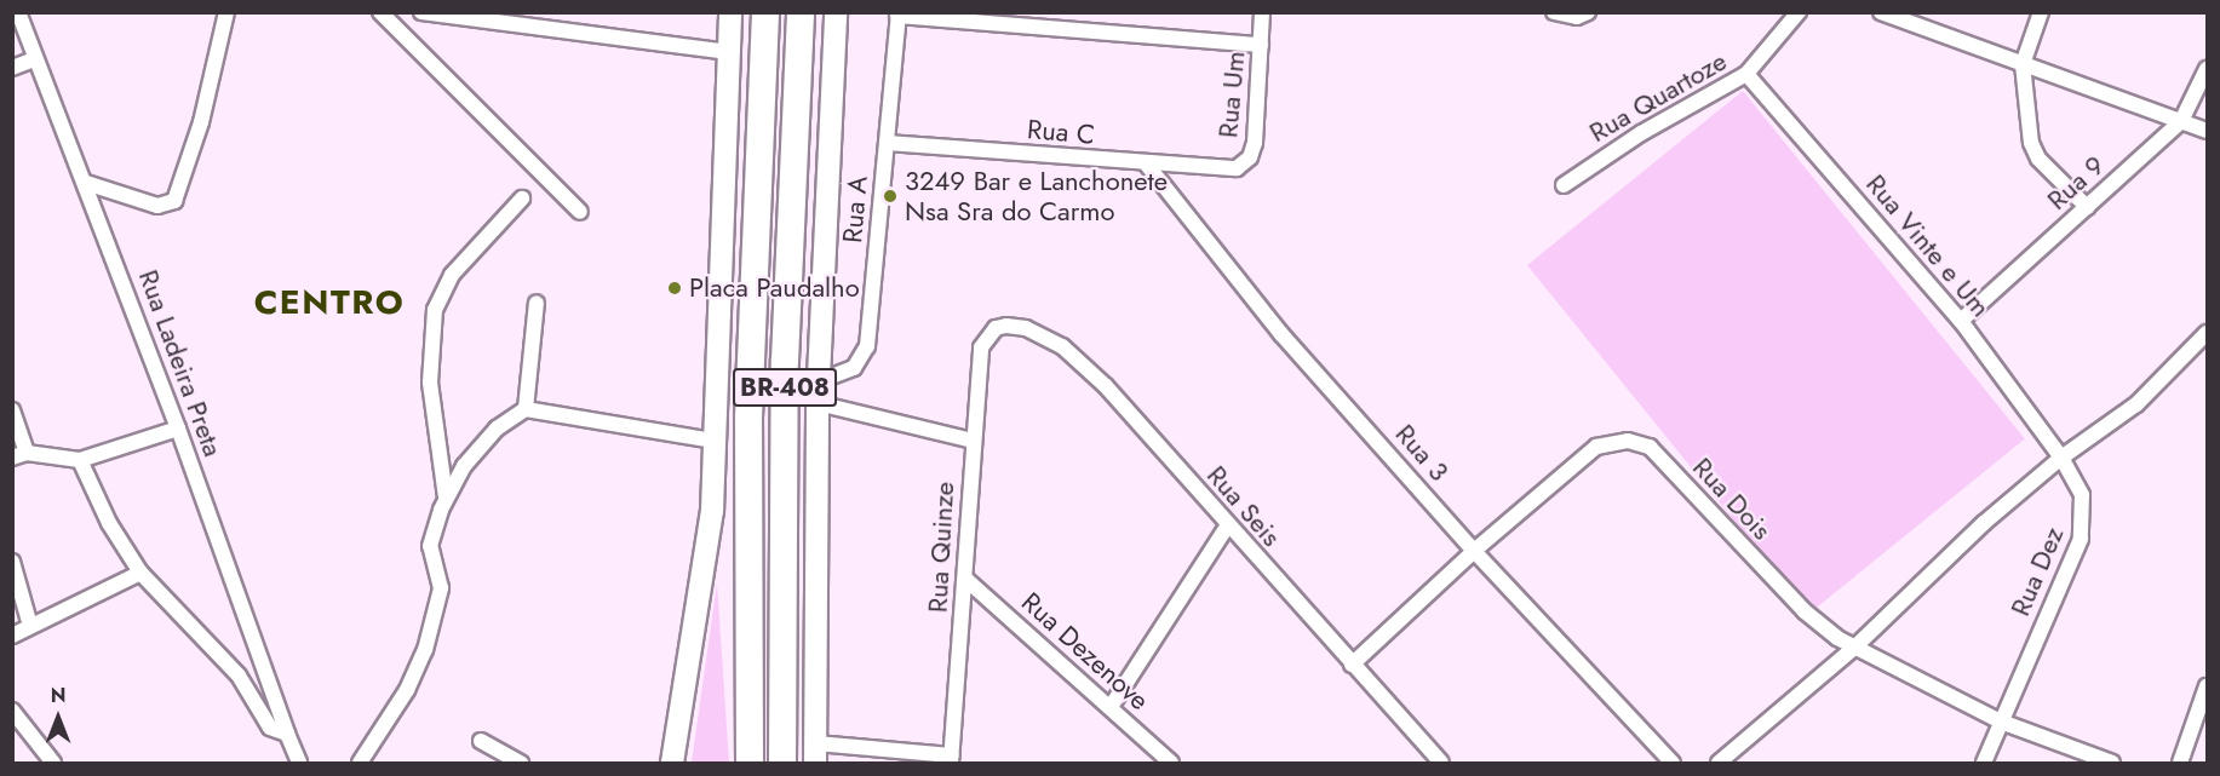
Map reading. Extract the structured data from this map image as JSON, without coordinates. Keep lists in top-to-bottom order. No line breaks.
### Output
{"streets":{"highway":["BR-408"],"street":["Rua Um","Rua Quartoze","Rua C","Rua 9","Rua A","Rua Vinte e Um","Rua Ladeira Preta","Rua 3","Rua Dois","Rua Seis","Rua Quinze","Rua Dez","Rua Dezenove"]},"crossings":[["Rua Um","Rua C"],["Rua Quartoze","Rua Vinte e Um"],["Rua C","Rua A"],["Rua C","Rua 3"],["Rua 9","Rua Vinte e Um"],["Rua Vinte e Um","Rua Dez"],["Rua 3","Rua Dois"],["Rua Dois","Rua Seis"],["Rua Dois","Rua Dez"],["Rua Seis","Rua Quinze"],["Rua Quinze","Rua Dezenove"]],"districts":["CENTRO"],"places":["3249 Bar e Lanchonete Nsa Sra do Carmo","Placa Paudalho"],"north":"top"}
